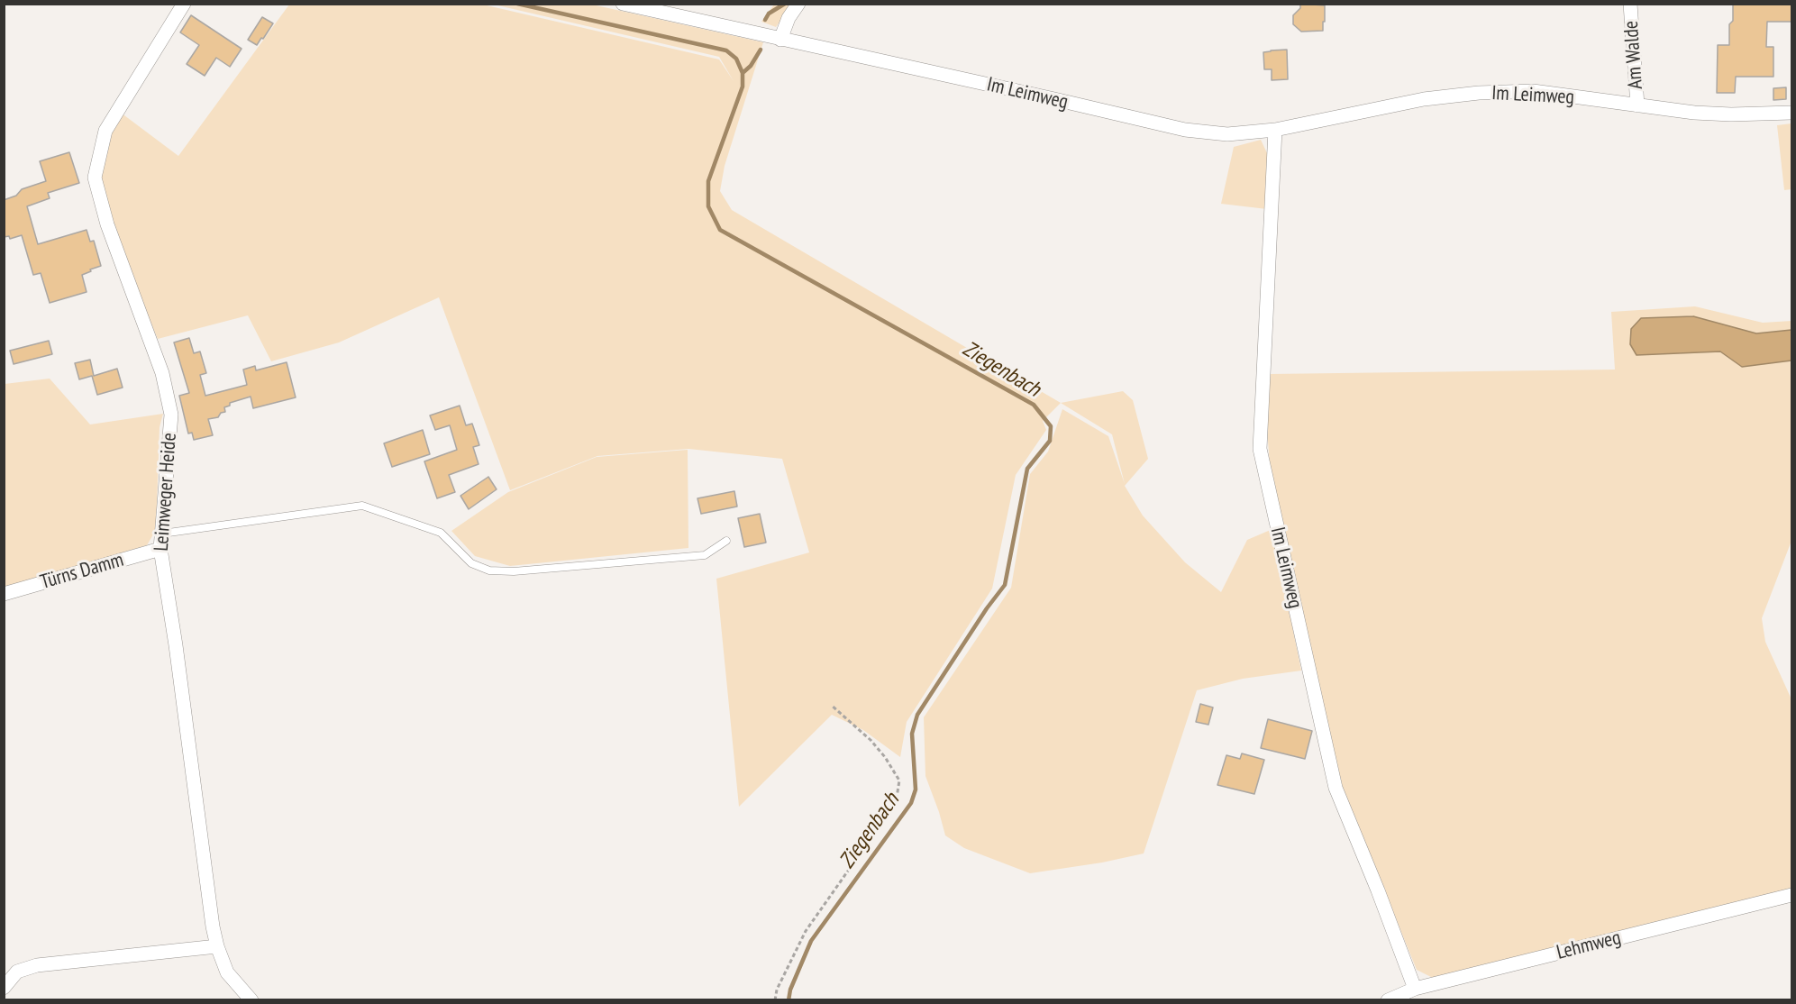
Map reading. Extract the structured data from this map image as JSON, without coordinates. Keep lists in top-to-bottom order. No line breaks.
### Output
{"streets":{"street":["Am Walde","Im Leimweg","Leimweger Heide","Türns Damm","Lehmweg"]},"crossings":[["Am Walde","Im Leimweg"],["Im Leimweg","Lehmweg"],["Leimweger Heide","Türns Damm"]],"water":["Ziegenbach"]}
